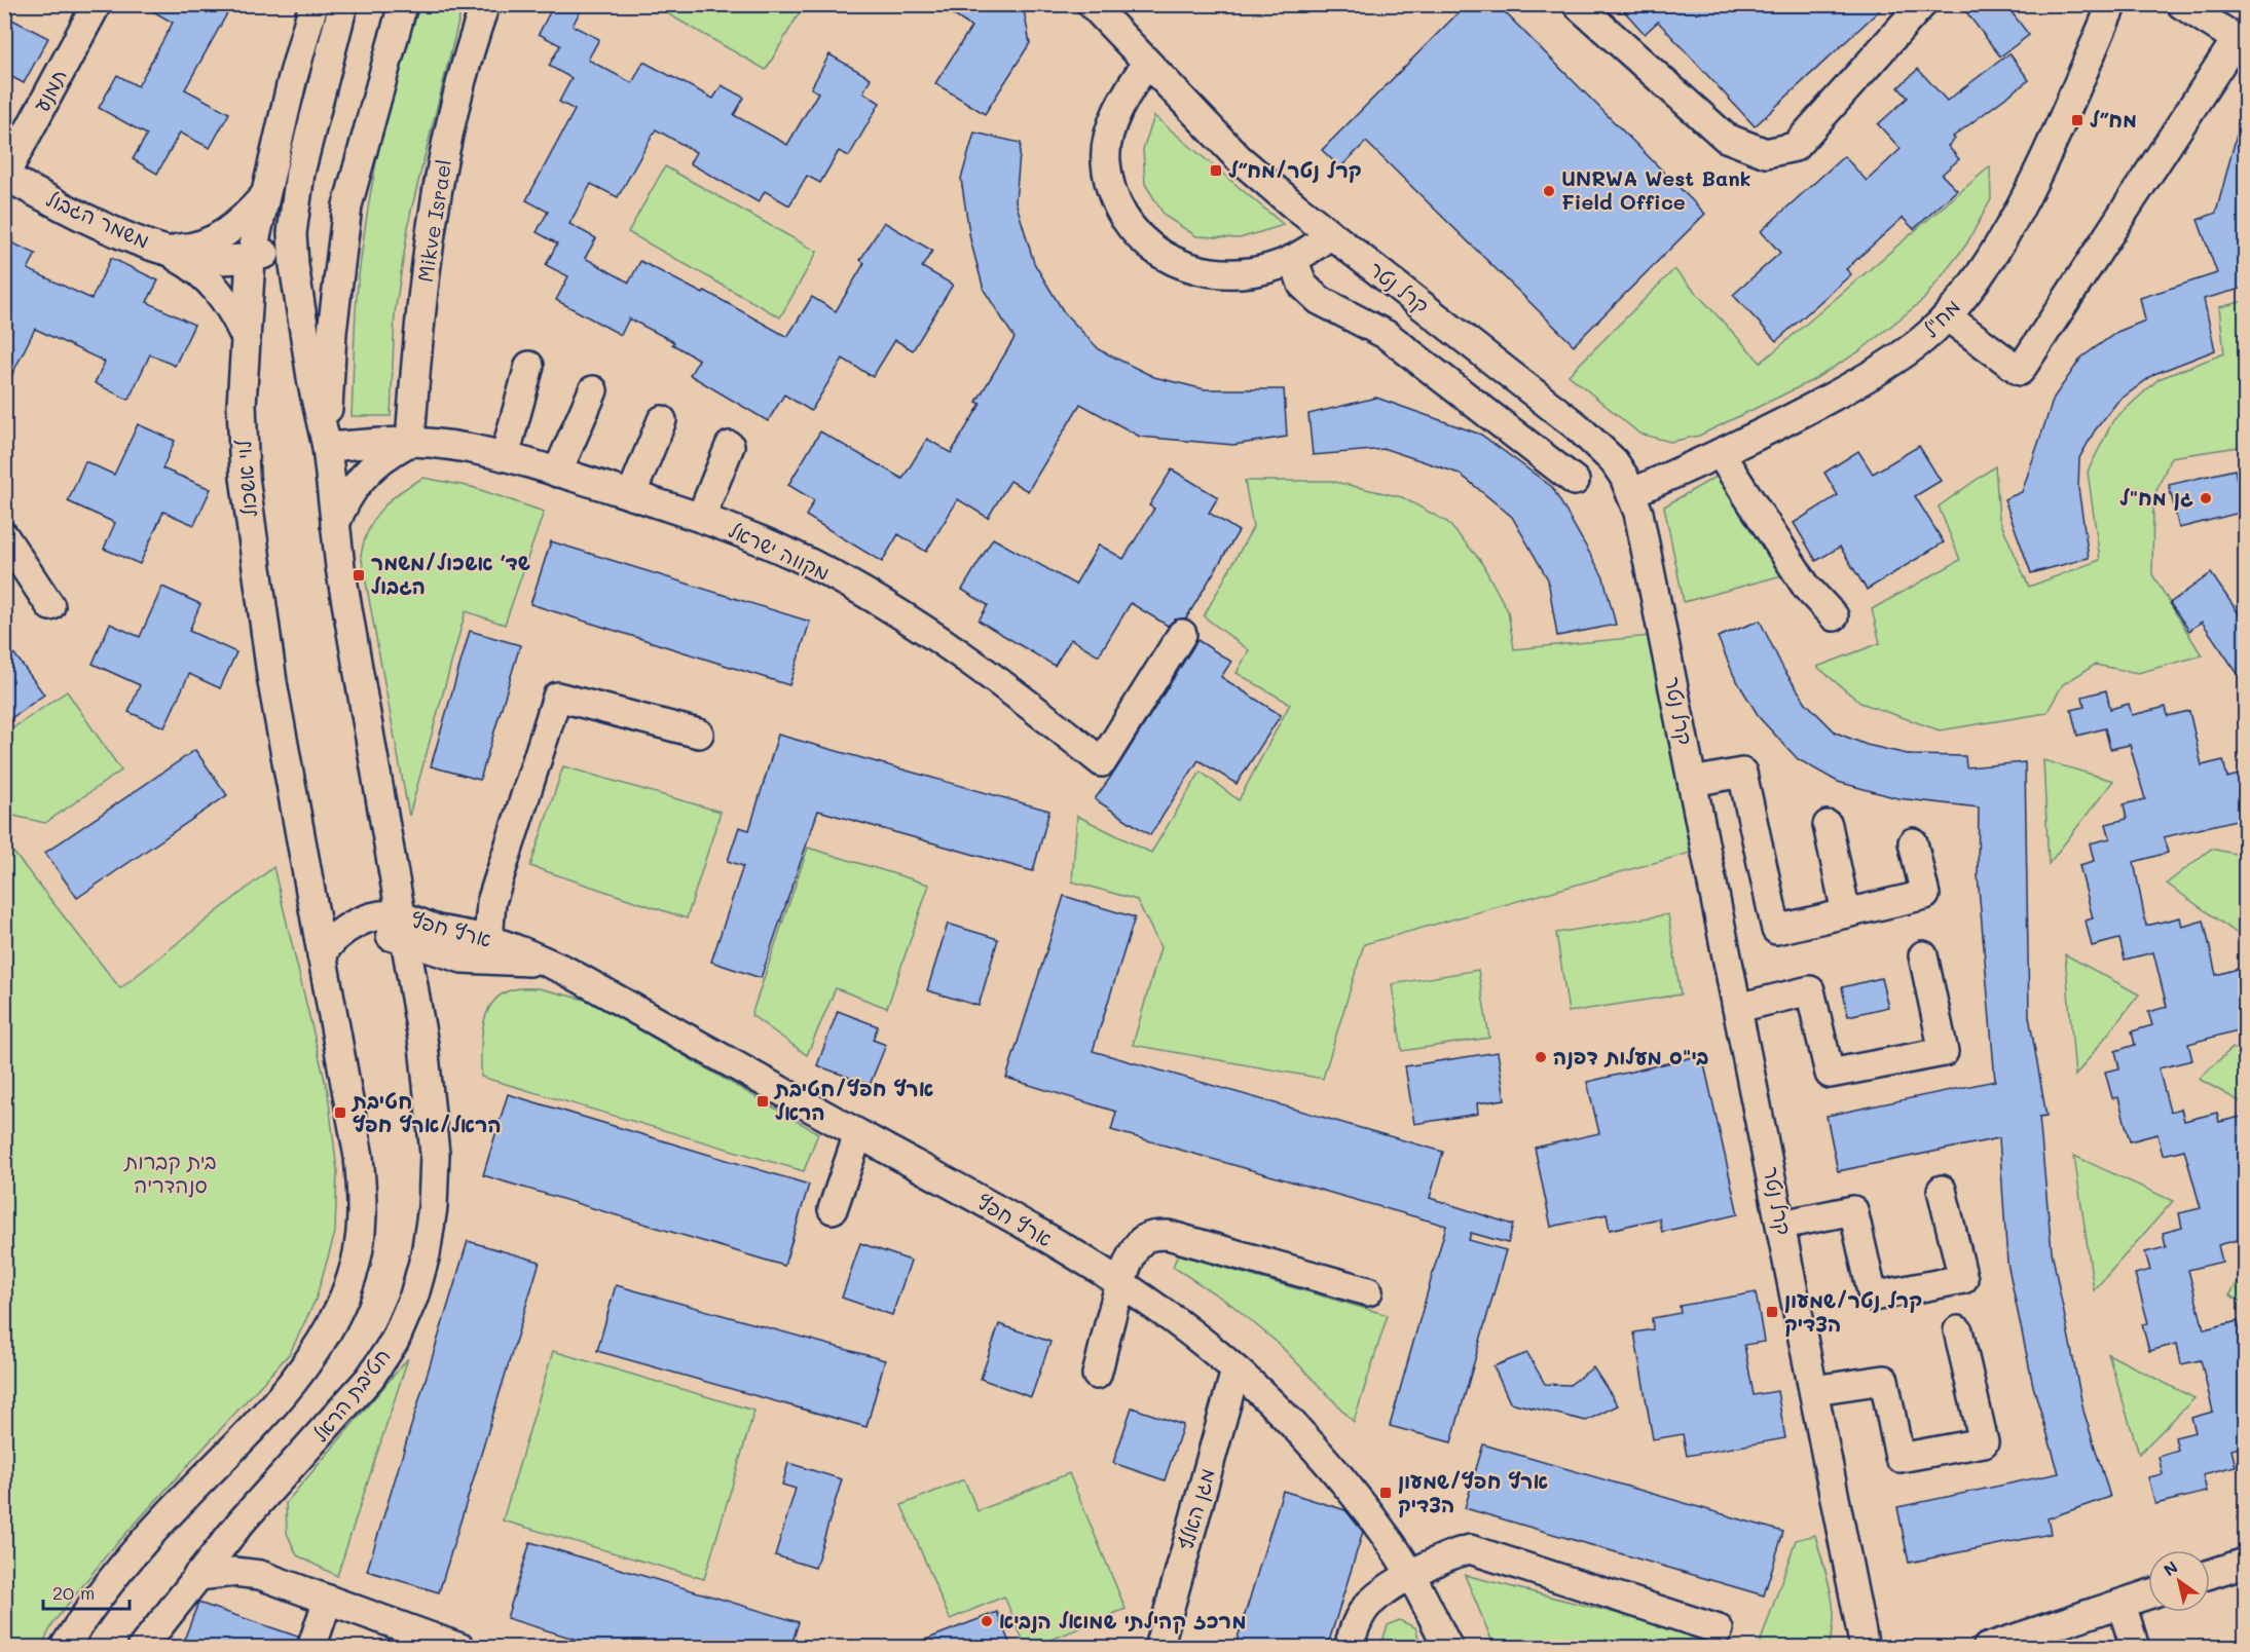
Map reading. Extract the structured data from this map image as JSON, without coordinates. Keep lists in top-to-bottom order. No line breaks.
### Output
{"streets":{"street":["תמנע","משמר הגבול","Mikve Israel","קרל נטר","מח\"ל","לוי אשכול","מקווה ישראל","ארץ חפץ","חטיבת הראל","מגן האלף"]},"crossings":[["תמנע","משמר הגבול"],["משמר הגבול","לוי אשכול"],["Mikve Israel","מקווה ישראל"],["קרל נטר","מח\"ל"],["לוי אשכול","ארץ חפץ"],["ארץ חפץ","חטיבת הראל"],["ארץ חפץ","מגן האלף"]],"parks":["בית קברות סנהדריה"],"places":{"transit":["מח״ל","קרל נטר/מח״ל","שד׳ אשכול/משמר הגבול","ארץ חפץ/חטיבת הראל","חטיבת הראל/ארץ חפץ","קרל נטר/שמעון הצדיק","ארץ חפץ/שמעון הצדיק"],"other":["UNRWA West Bank Field Office","גן מח\"ל","בי\"ס מעלות דפנה","מרכז קהילתי שמואל הנביא"]},"scale_bar":"20 m","north":"top left"}
